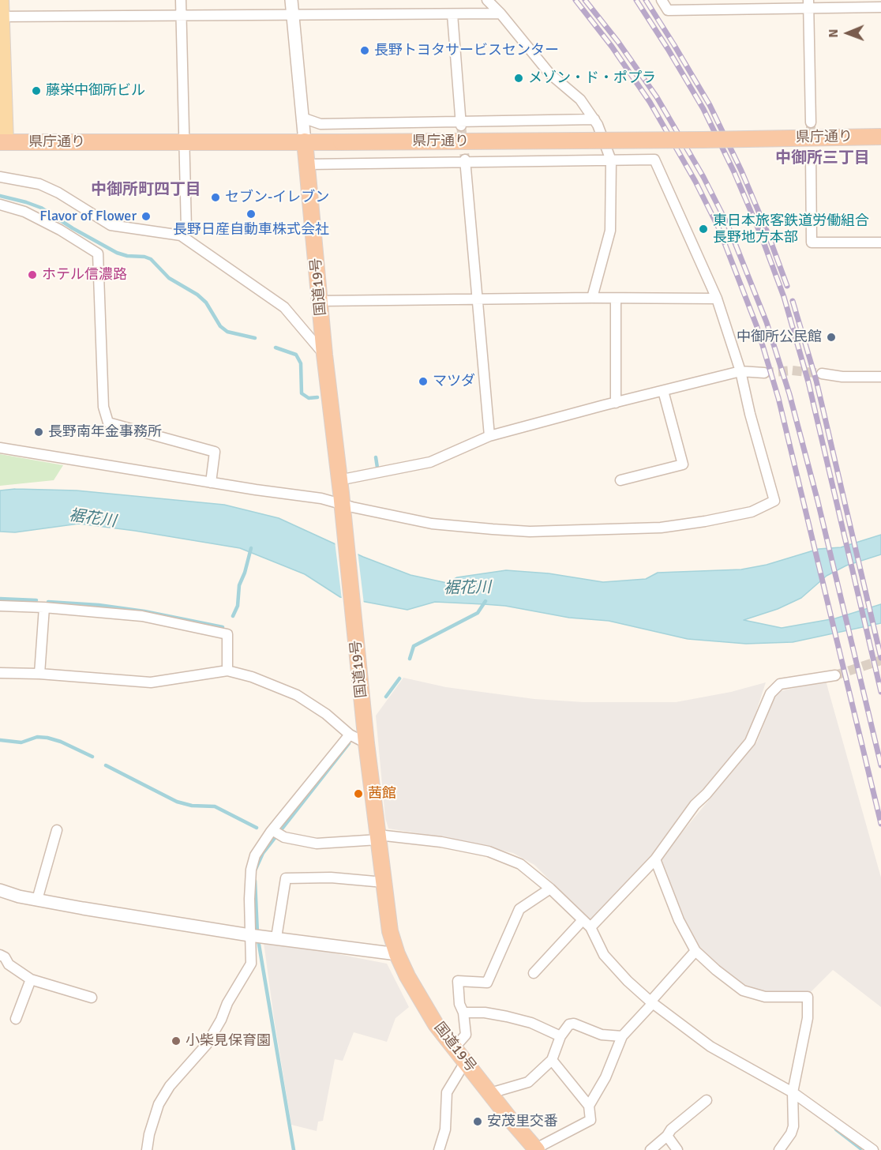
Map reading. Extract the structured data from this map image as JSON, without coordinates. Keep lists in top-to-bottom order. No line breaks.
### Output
{"streets":{"highway":["県庁通り","国道19号"]},"crossings":[["県庁通り","国道19号"]],"districts":["中御所三丁目","中御所町四丁目"],"water":["裾花川"],"places":["長野トヨタサービスセンター","メゾン・ド・ポプラ","藤栄中御所ビル","セブン-イレブン","長野日産自動車株式会社","Flavor of Flower","東日本旅客鉄道労働組合 長野地方本部","ホテル信濃路","中御所公民館","マツダ","長野南年金事務所","茜館","小柴見保育園","安茂里交番"],"north":"left"}
